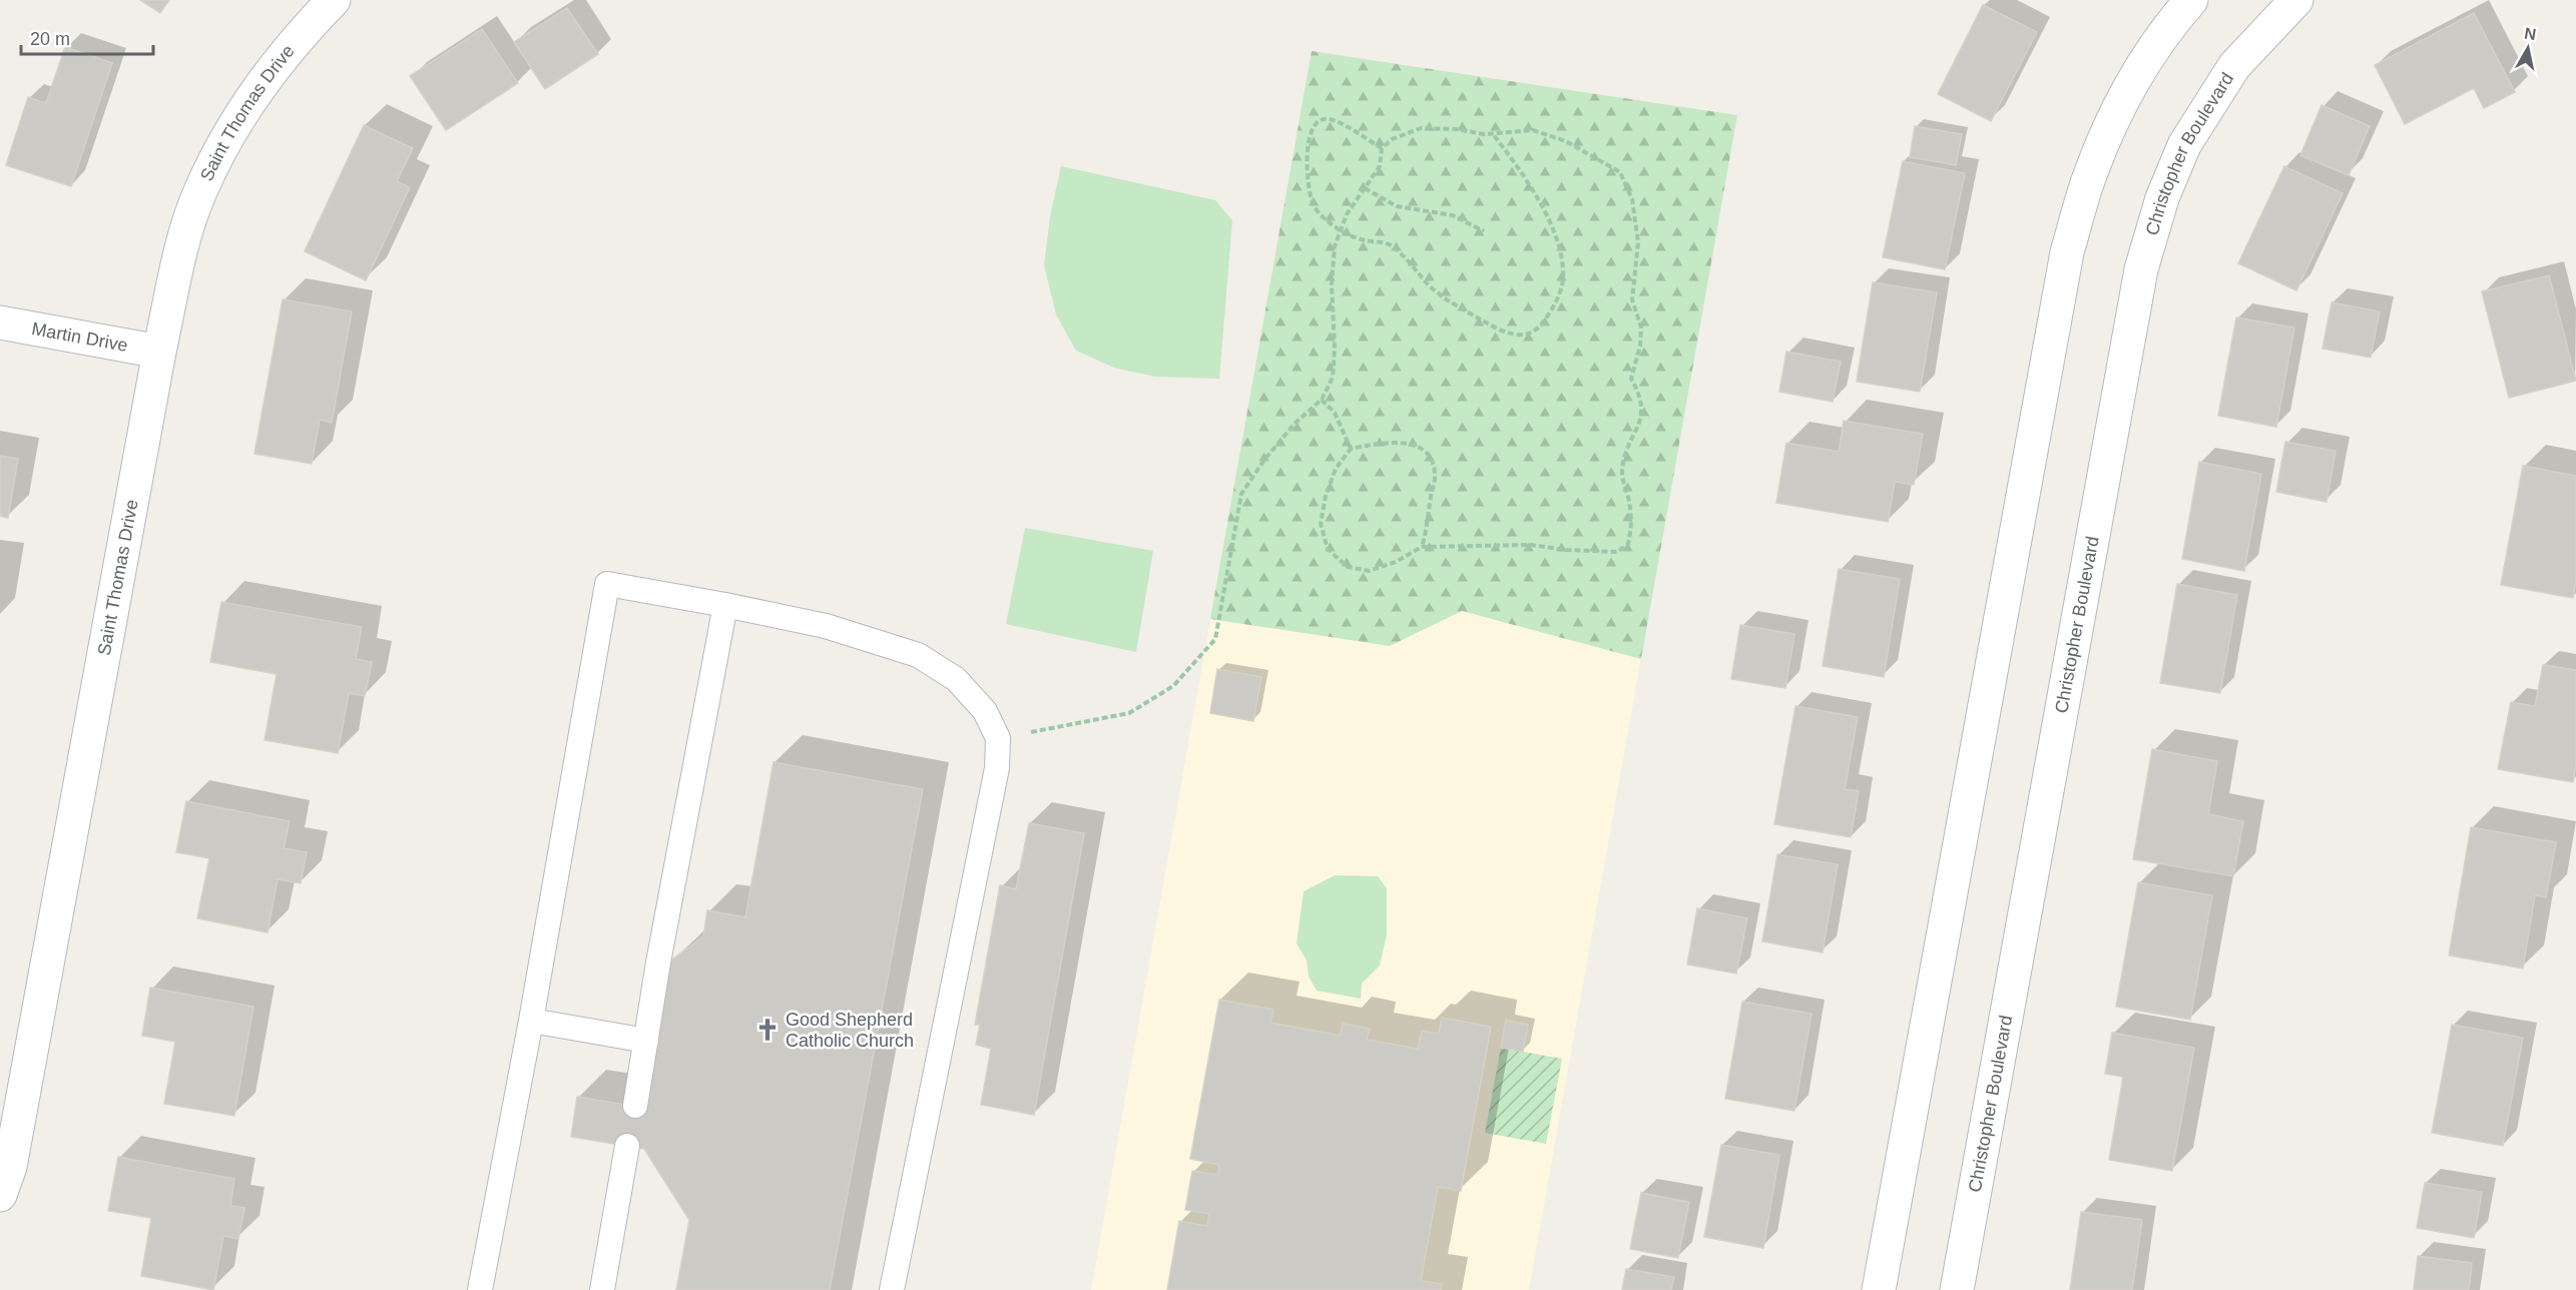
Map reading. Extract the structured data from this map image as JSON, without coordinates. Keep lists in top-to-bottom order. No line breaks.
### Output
{"streets":{"street":["Saint Thomas Drive","Christopher Boulevard","Martin Drive"]},"crossings":[["Saint Thomas Drive","Martin Drive"]],"places":{"church":["Good Shepherd Catholic Church"]},"scale_bar":"20 m","north":"top"}
